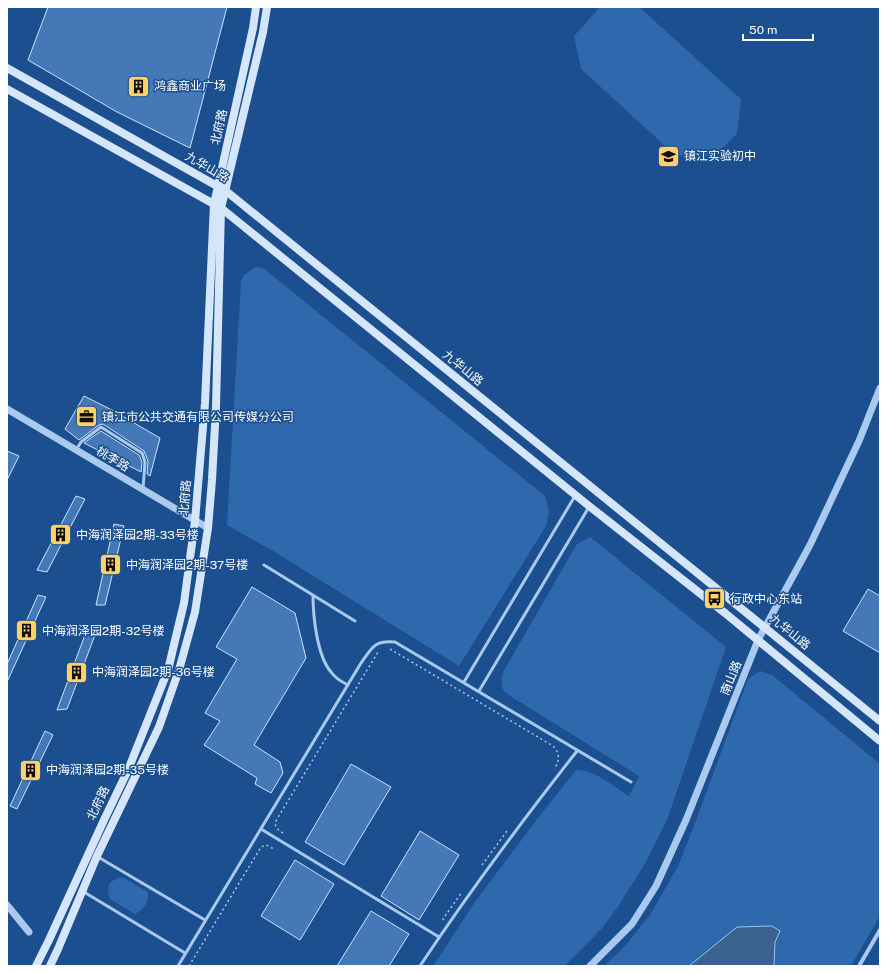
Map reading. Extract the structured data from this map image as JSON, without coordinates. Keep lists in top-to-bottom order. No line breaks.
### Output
{"streets":{"main road":["北府路","九华山路"],"street":["桃李路","南山路"]},"crossings":[["北府路","九华山路"],["北府路","桃李路"],["九华山路","南山路"]],"places":{"building":["鸿鑫商业广场","中海润泽园2期-33号楼","中海润泽园2期-37号楼","中海润泽园2期-32号楼","中海润泽园2期-36号楼","中海润泽园2期-35号楼"],"school or university":["镇江实验初中"],"office":["镇江市公共交通有限公司传媒分公司"],"bus stop":["行政中心东站"]},"scale_bar":"50 m"}
